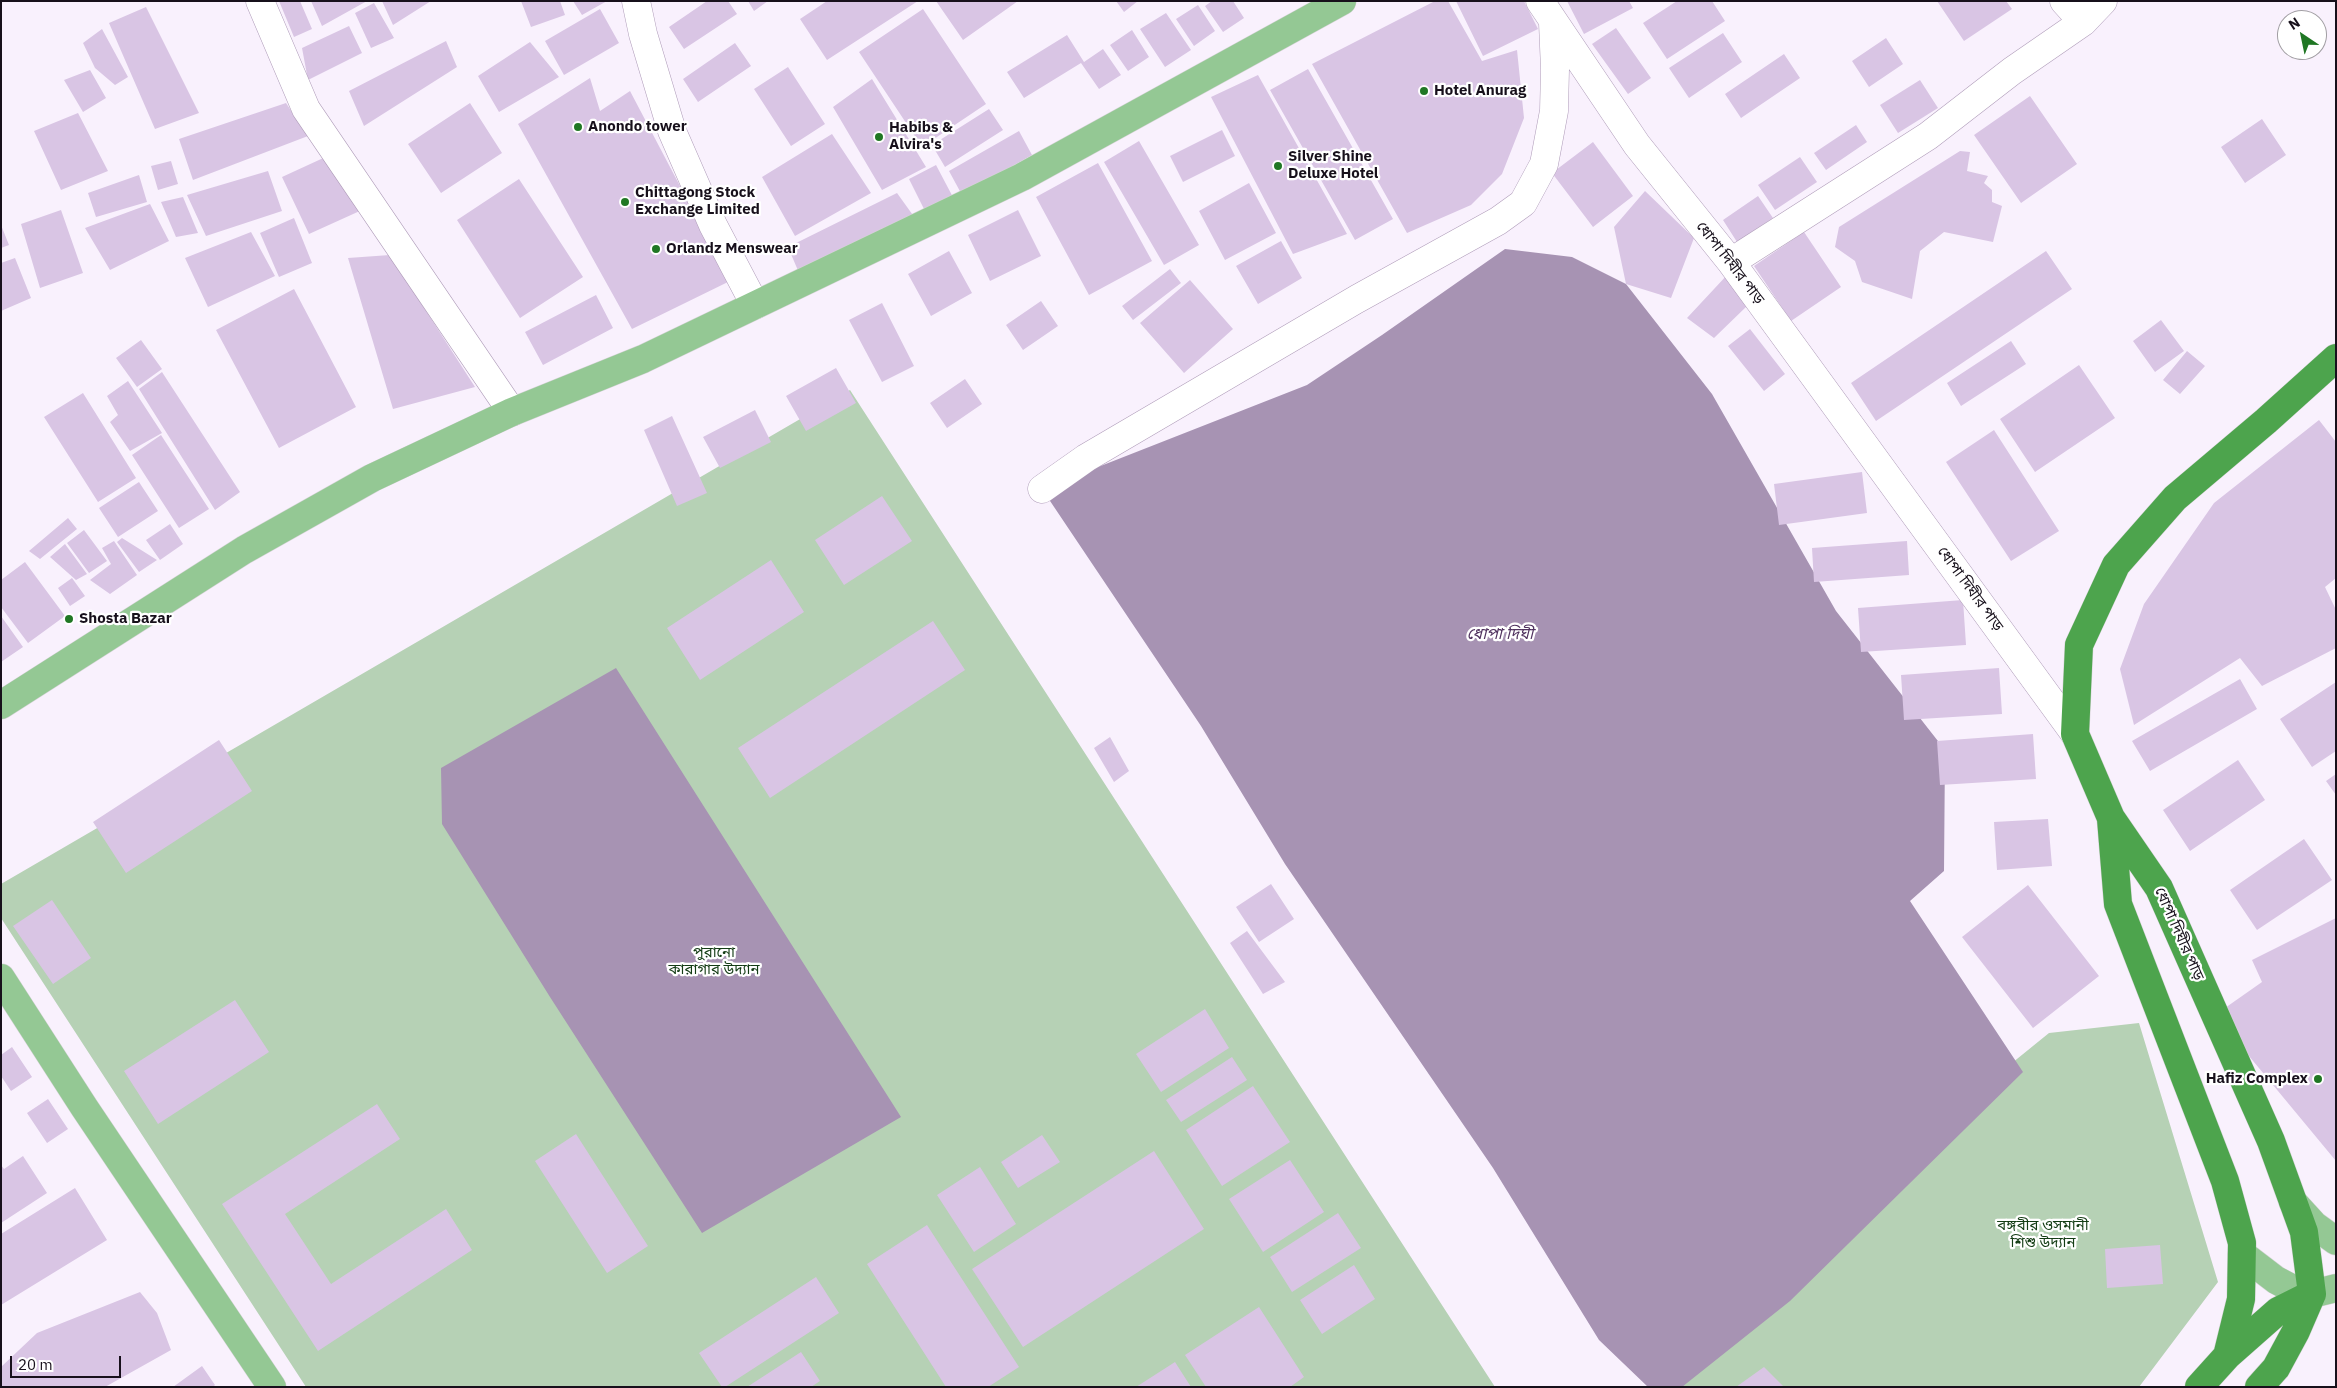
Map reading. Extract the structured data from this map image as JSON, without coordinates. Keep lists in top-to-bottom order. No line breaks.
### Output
{"streets":{"highway":["ধোপা দিঘীর পাড়"]},"water":["ধোপা দিঘী"],"parks":["পুরানো কারাগার উদ্যান","বঙ্গবীর ওসমানী শিশু উদ্যান"],"places":["Hotel Anurag","Anondo tower","Habibs & Alvira's","Silver Shine Deluxe Hotel","Chittagong Stock Exchange Limited","Orlandz Menswear","Shosta Bazar","Hafiz Complex"],"scale_bar":"20 m","north":"top left"}
